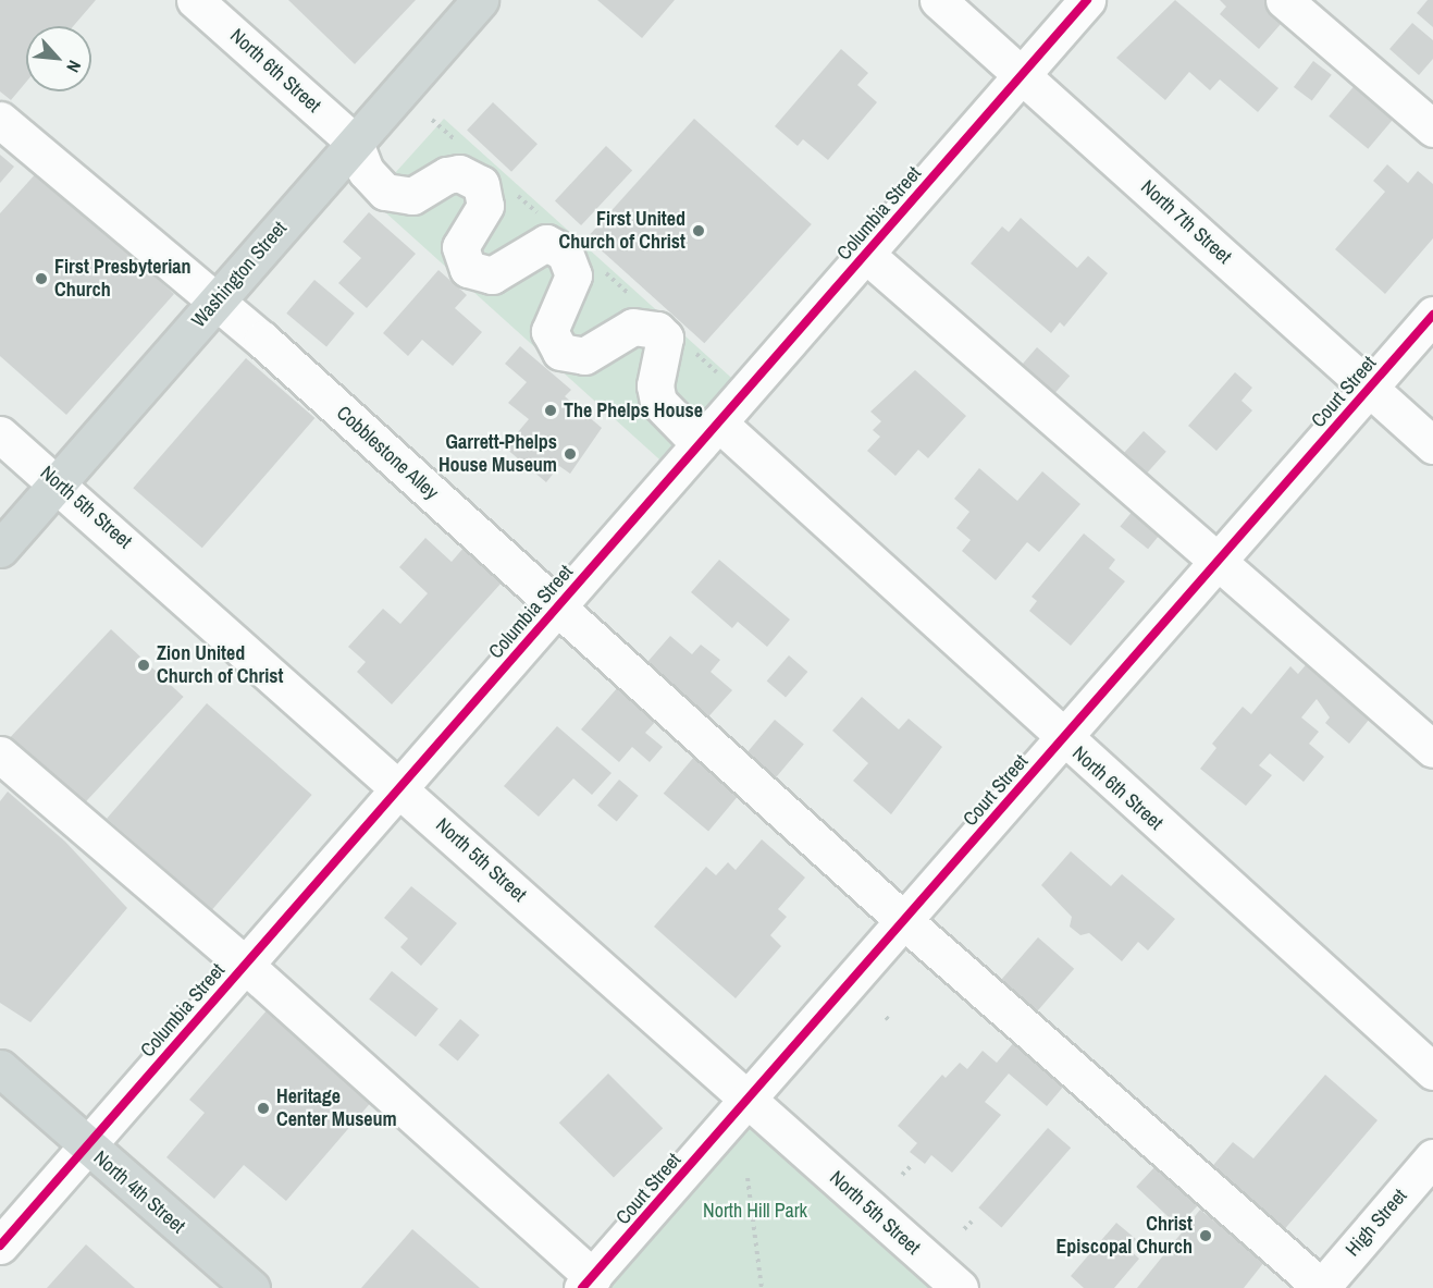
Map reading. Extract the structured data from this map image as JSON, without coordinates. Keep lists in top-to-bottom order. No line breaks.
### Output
{"streets":{"main road":["Washington Street","North 4th Street"],"street":["North 6th Street","Columbia Street","North 7th Street","Court Street","Cobblestone Alley","North 5th Street","High Street"]},"crossings":[["North 6th Street","Columbia Street"],["North 6th Street","Washington Street"],["North 6th Street","Court Street"],["Columbia Street","North 7th Street"],["Columbia Street","Cobblestone Alley"],["Columbia Street","North 5th Street"],["Columbia Street","North 4th Street"],["North 7th Street","Court Street"],["Washington Street","Cobblestone Alley"],["Washington Street","North 5th Street"],["Court Street","Cobblestone Alley"],["Court Street","North 5th Street"],["Cobblestone Alley","High Street"]],"parks":["North Hill Park"],"places":["First United Church of Christ","First Presbyterian Church","The Phelps House","Garrett-Phelps House Museum","Zion United Church of Christ","Heritage Center Museum","Christ Episcopal Church"],"north":"bottom right"}
